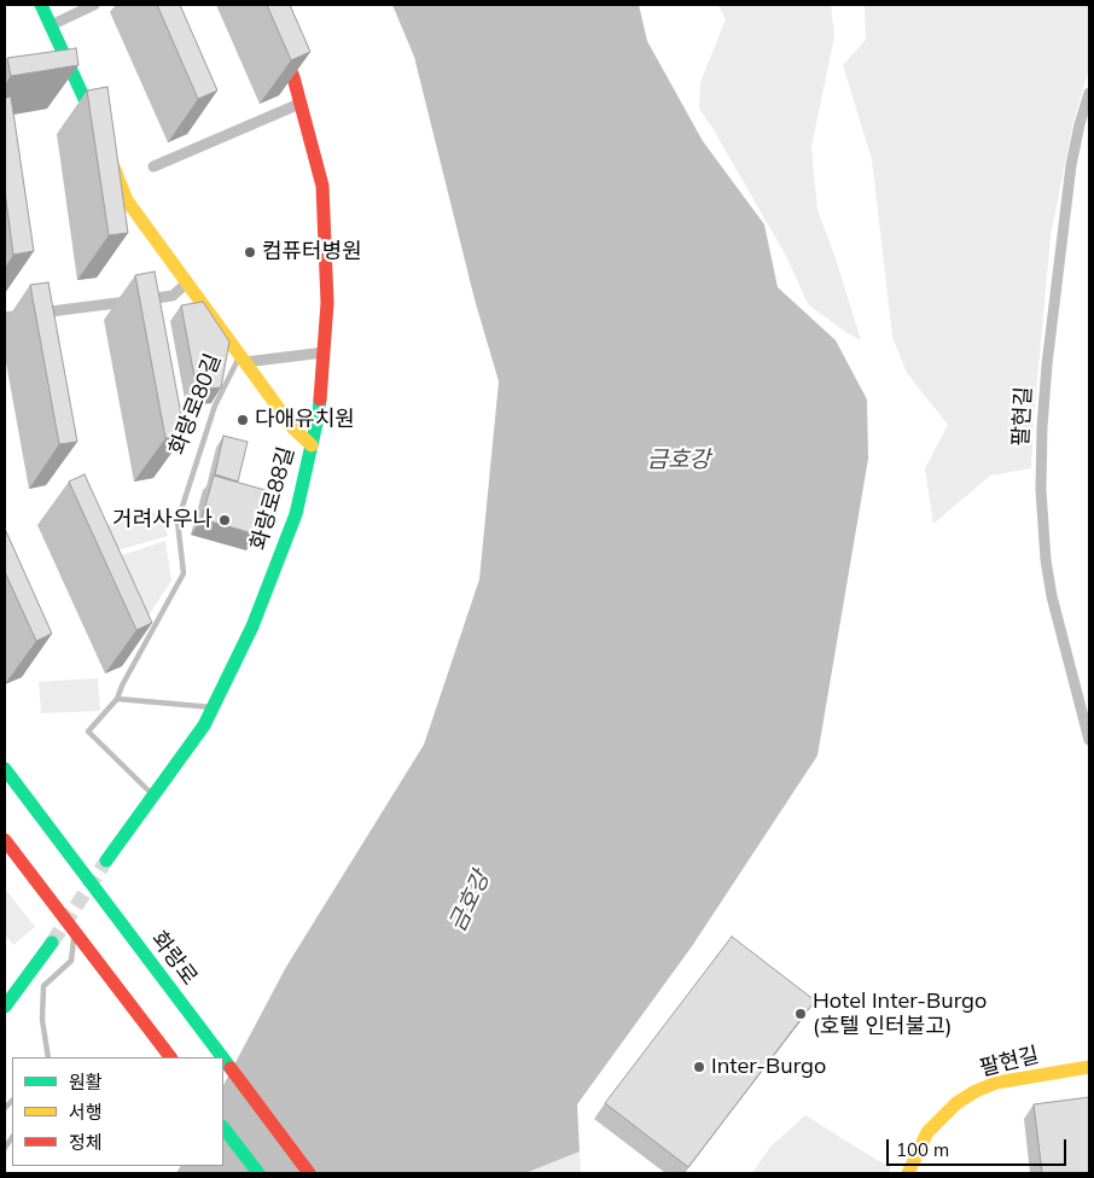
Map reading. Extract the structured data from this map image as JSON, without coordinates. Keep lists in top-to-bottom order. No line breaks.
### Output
{"streets":{"street":["화랑로80길","팔현길","화랑로88길","화랑로"]},"water":["금호강"],"places":["컴퓨터병원","다애유치원","거려사우나","Hotel Inter-Burgo (호텔 인터불고)","Inter-Burgo"],"legend":["원활","서행","정체"],"scale_bar":"100 m"}
